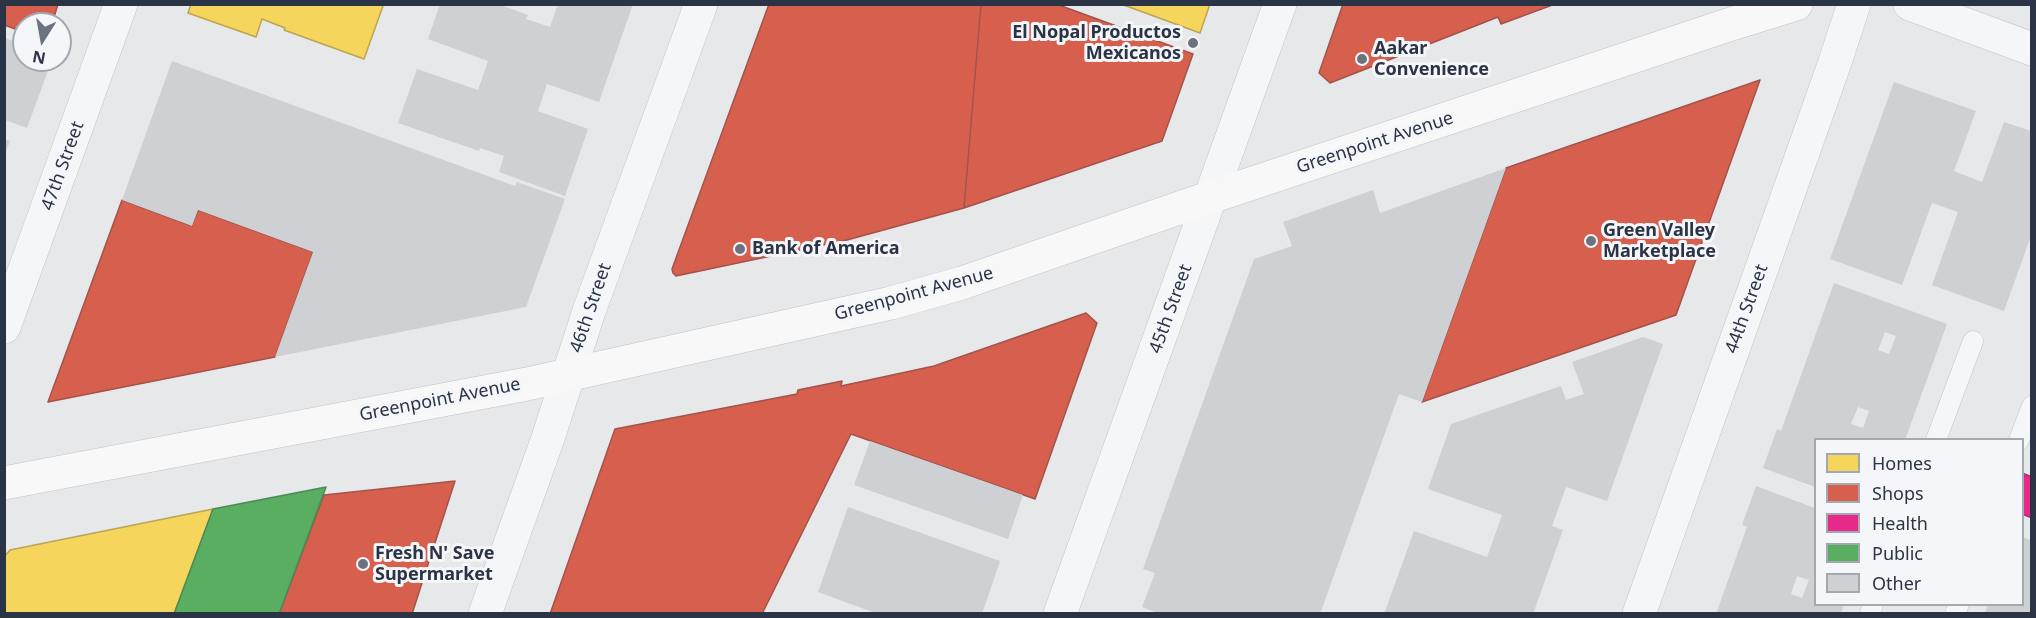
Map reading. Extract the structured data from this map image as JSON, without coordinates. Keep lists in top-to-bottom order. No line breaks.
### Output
{"streets":{"main road":["Greenpoint Avenue"],"street":["47th Street","46th Street","45th Street","44th Street"]},"crossings":[["Greenpoint Avenue","46th Street"],["Greenpoint Avenue","45th Street"]],"places":["El Nopal Productos Mexicanos","Aakar Convenience","Green Valley Marketplace","Bank of America","Fresh N' Save Supermarket"],"legend":["Homes","Shops","Health","Public","Other"],"north":"bottom"}
